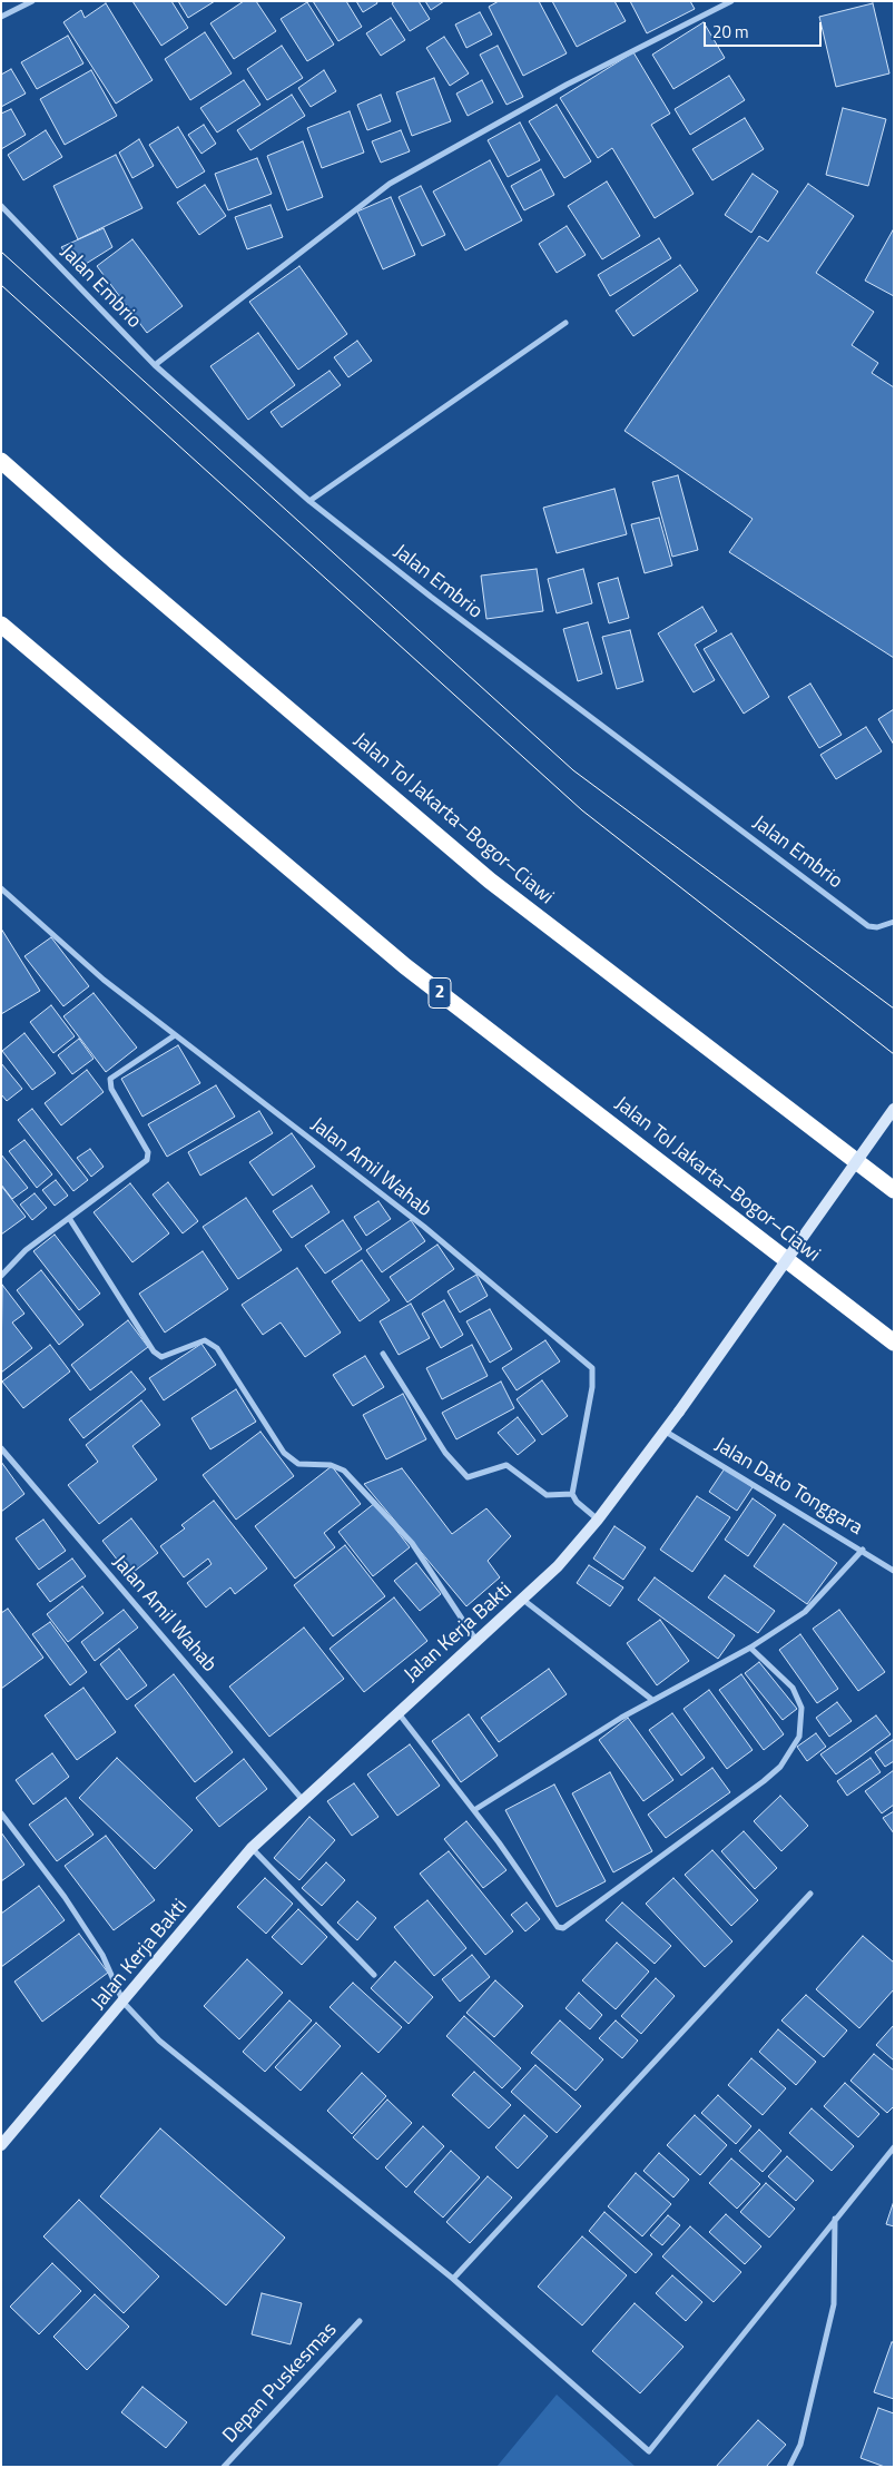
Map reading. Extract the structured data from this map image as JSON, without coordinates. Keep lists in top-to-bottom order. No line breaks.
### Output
{"streets":{"highway":["Jalan Tol Jakarta–Bogor–Ciawi","2"],"street":["Jalan Embrio","Jalan Amil Wahab","Jalan Dato Tonggara","Jalan Kerja Bakti","Depan Puskesmas"]},"crossings":[["Jalan Amil Wahab","Jalan Kerja Bakti"],["Jalan Dato Tonggara","Jalan Kerja Bakti"]],"scale_bar":"20 m"}
